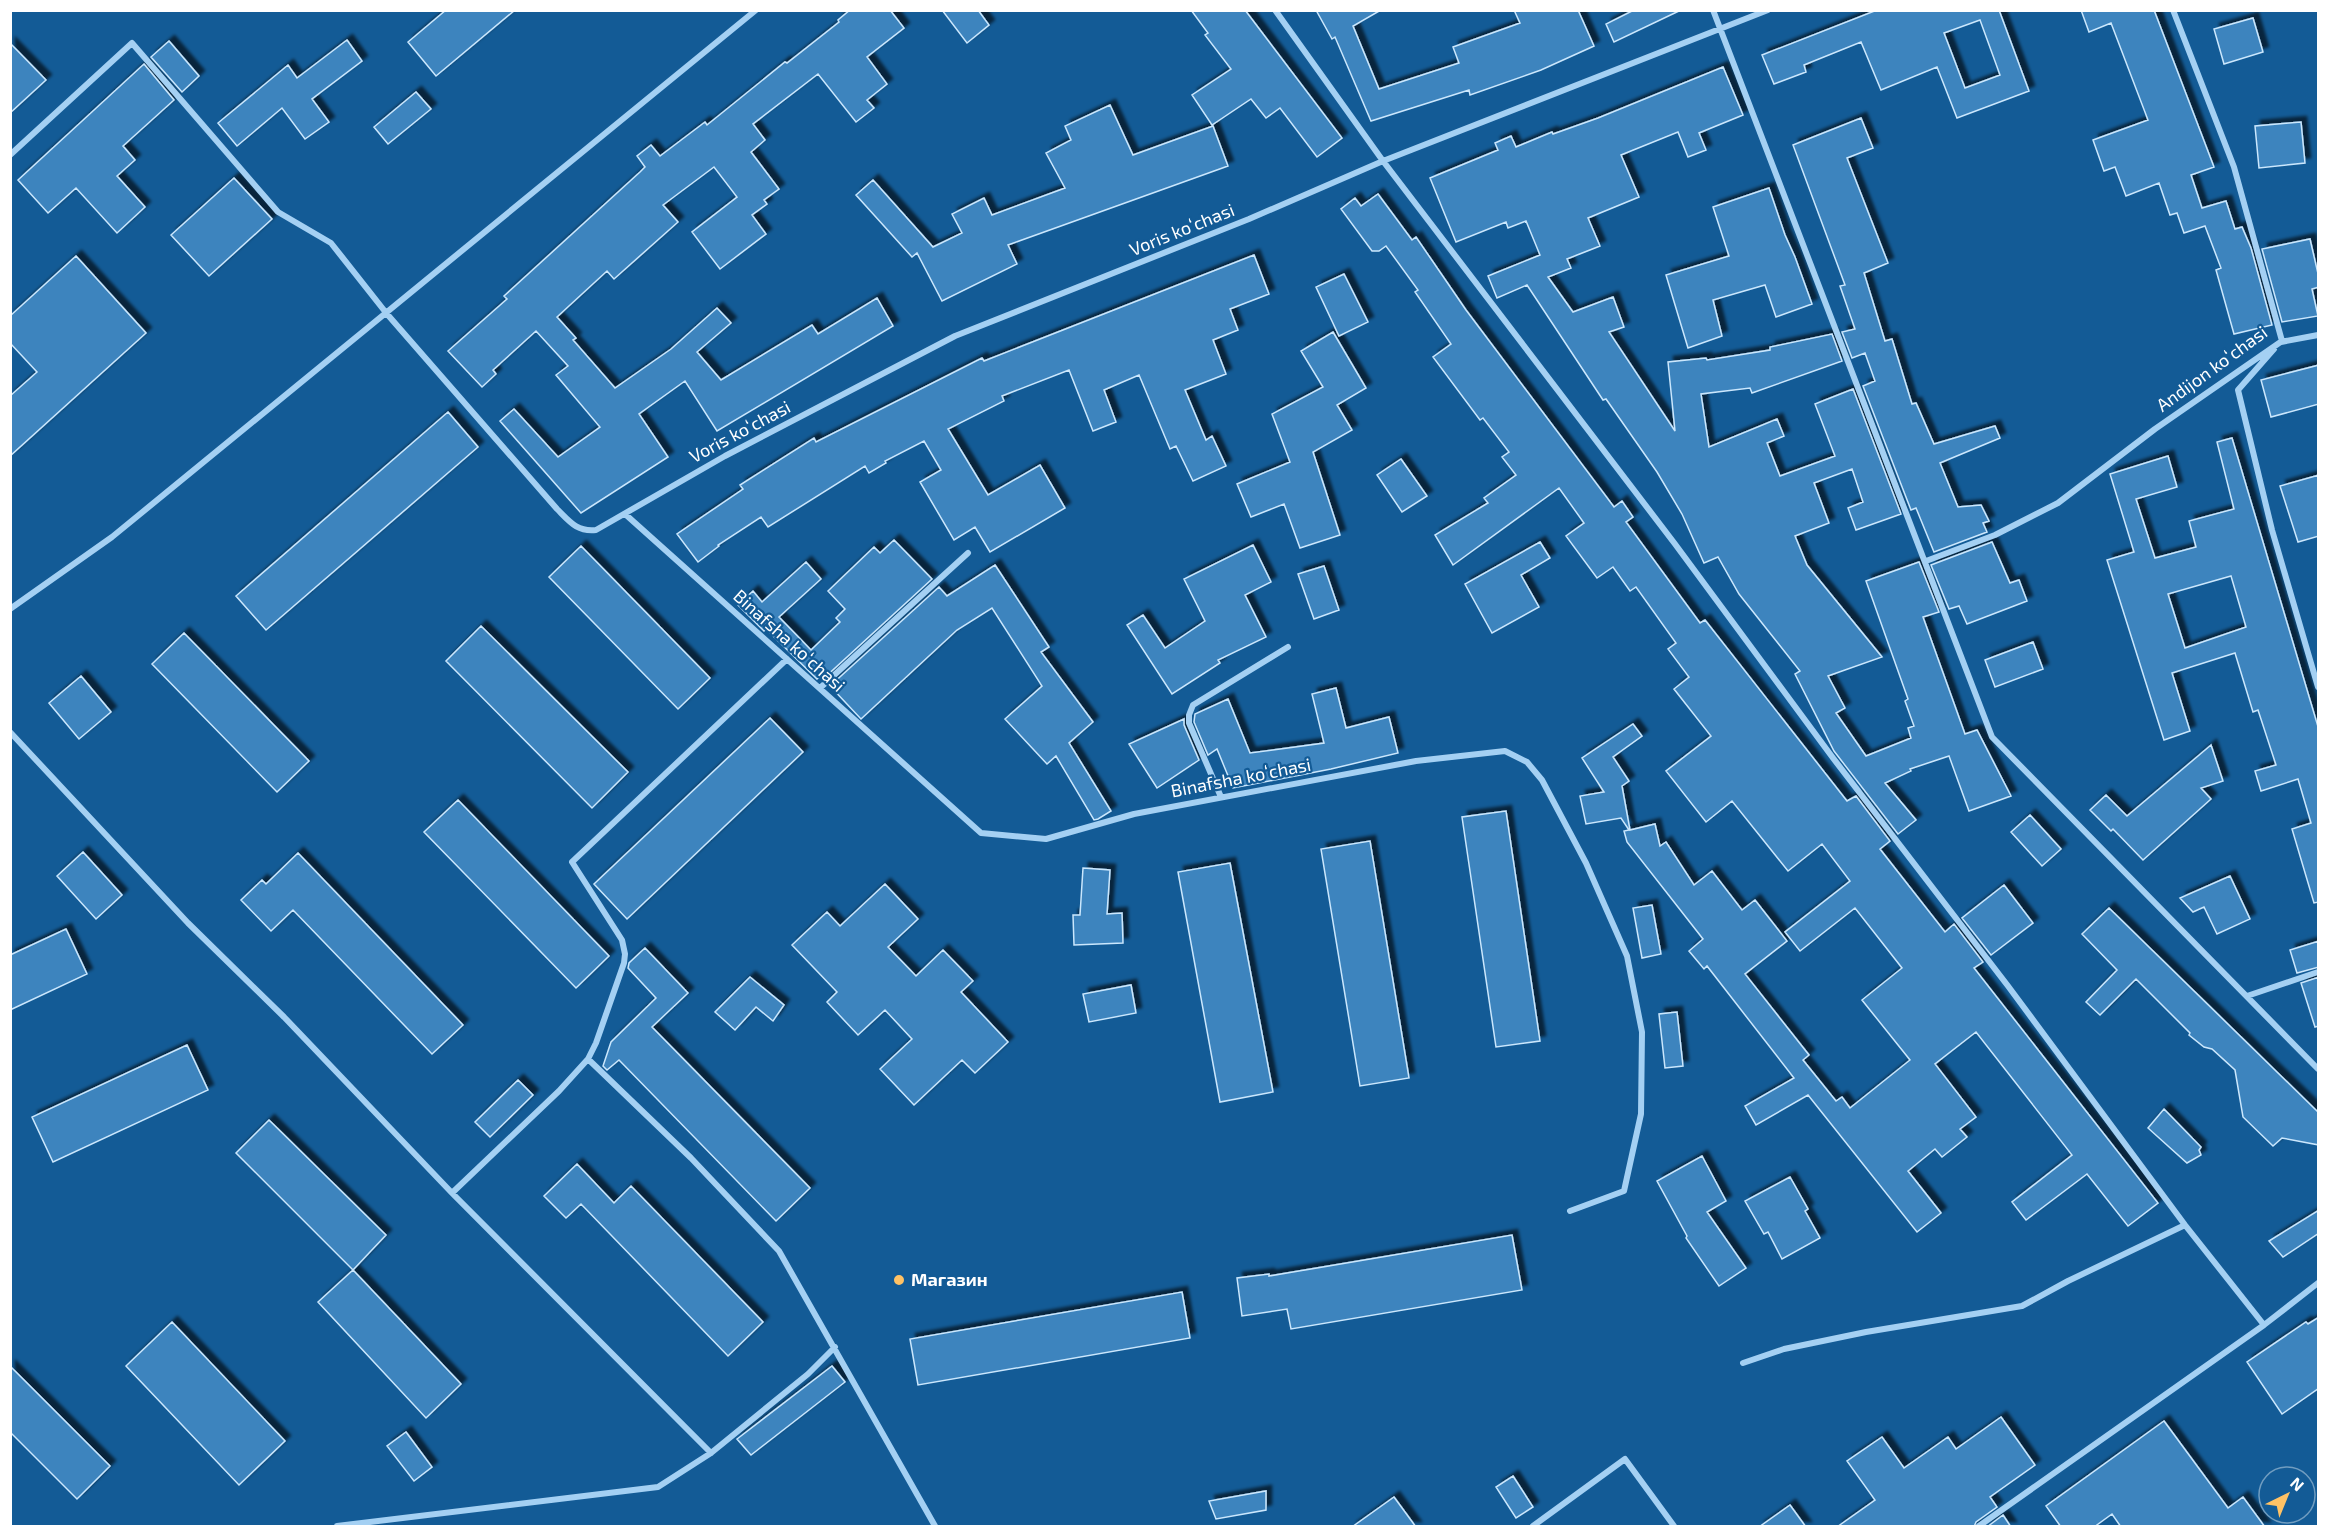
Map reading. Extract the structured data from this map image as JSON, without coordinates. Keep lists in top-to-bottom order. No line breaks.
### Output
{"streets":{"street":["Voris koʻchasi","Andijon koʻchasi","Binafsha koʻchasi"]},"crossings":[["Voris koʻchasi","Binafsha koʻchasi"]],"places":["Магазин"],"north":"top right"}
